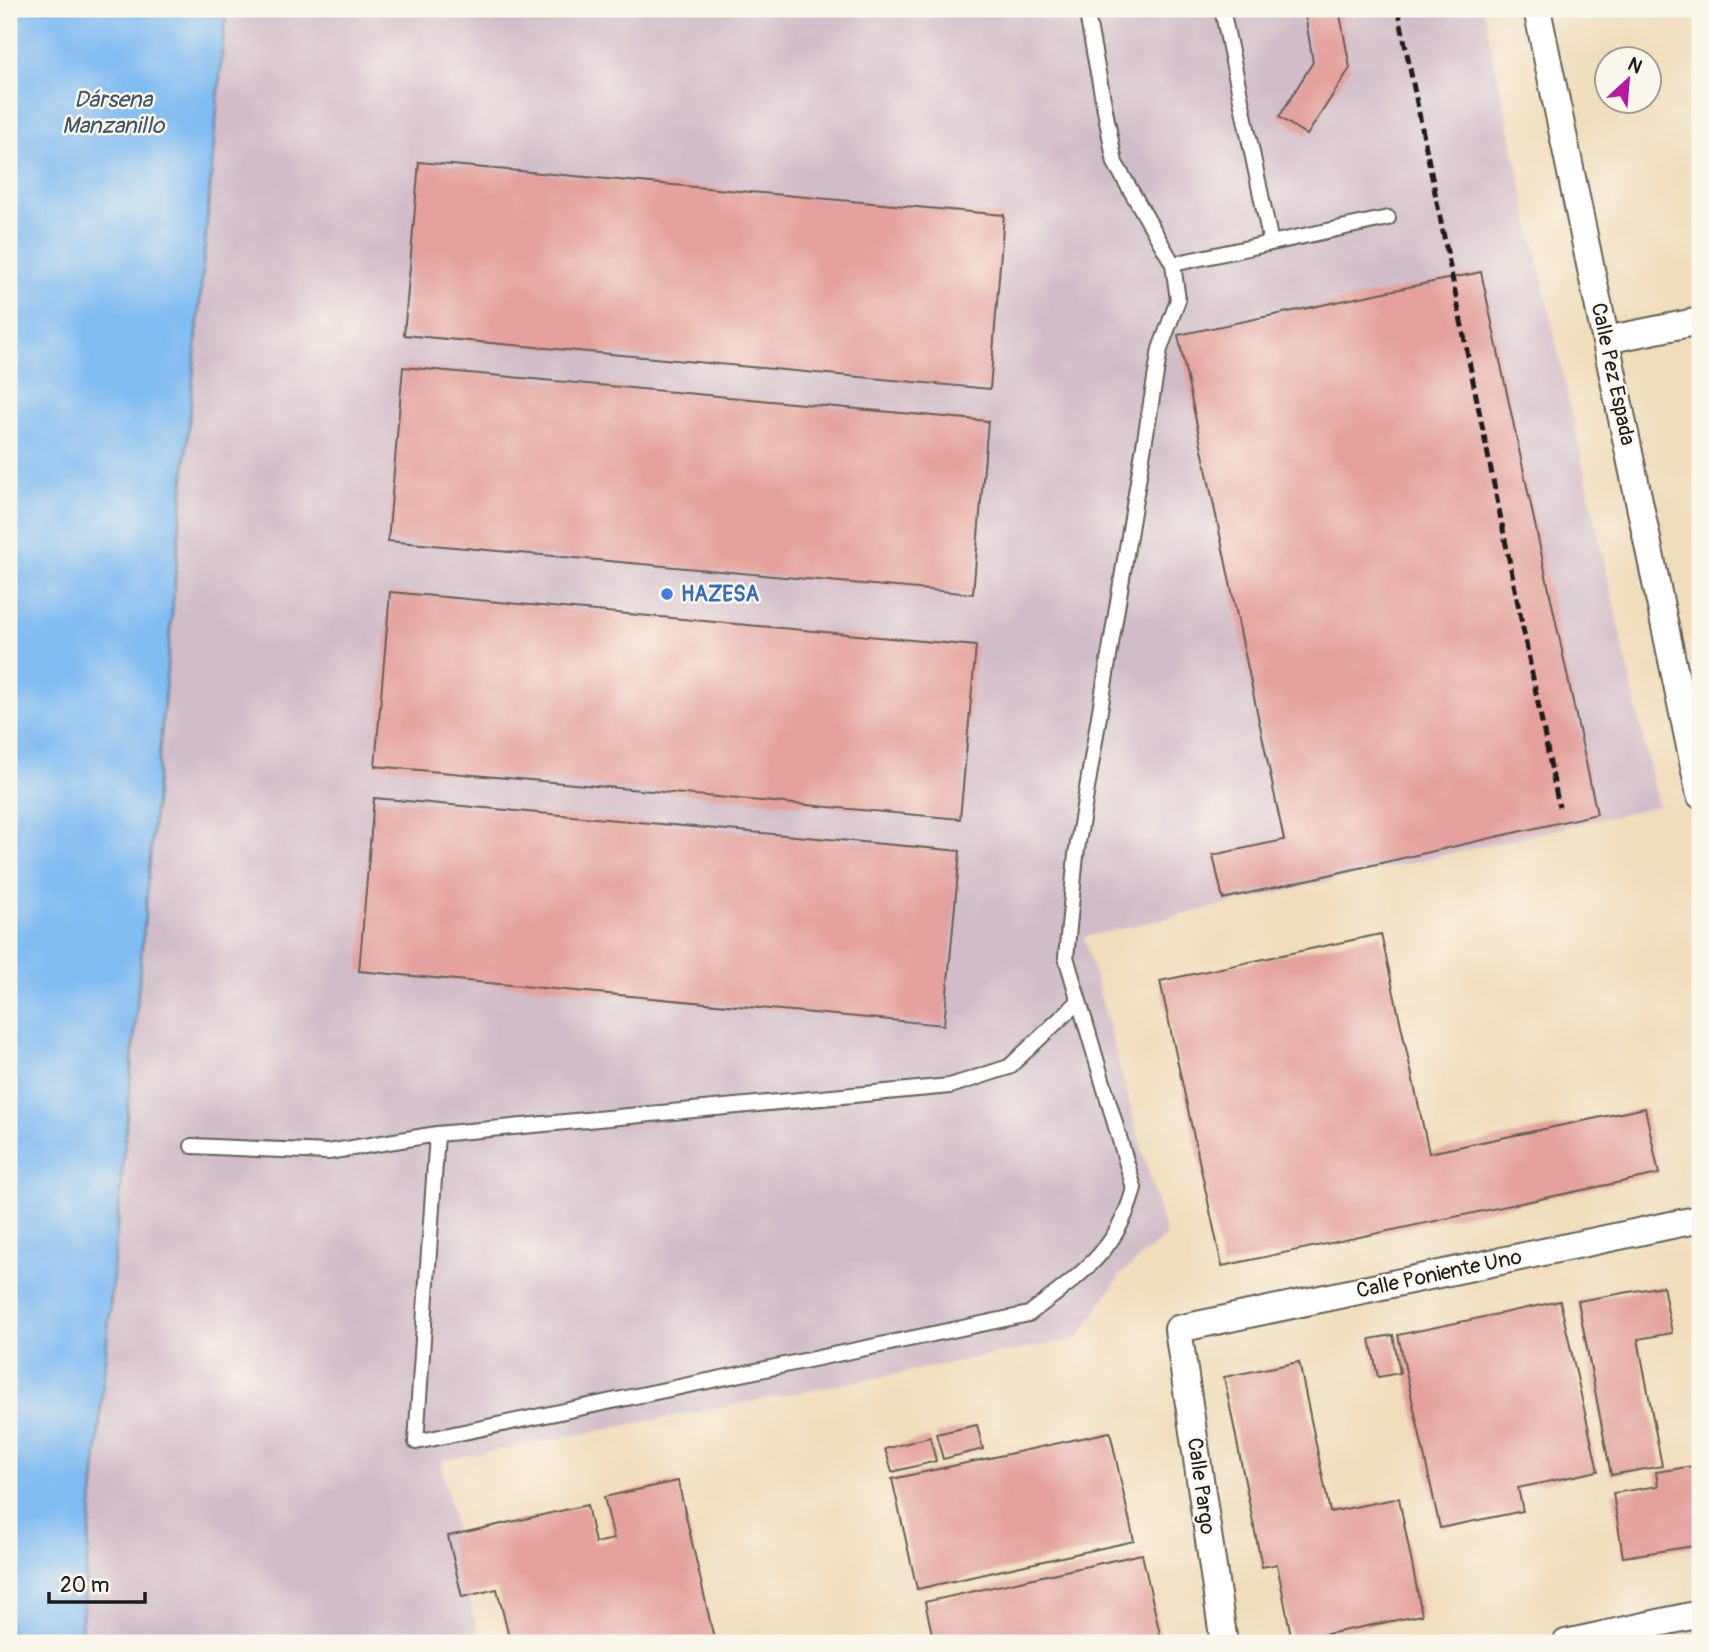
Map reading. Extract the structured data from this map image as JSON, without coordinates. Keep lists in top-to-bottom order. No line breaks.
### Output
{"streets":{"street":["Calle Pez Espada","Calle Poniente Uno","Calle Pargo"]},"crossings":[["Calle Poniente Uno","Calle Pargo"]],"water":["Dársena Manzanillo"],"places":["HAZESA"],"scale_bar":"20 m","north":"top right"}
